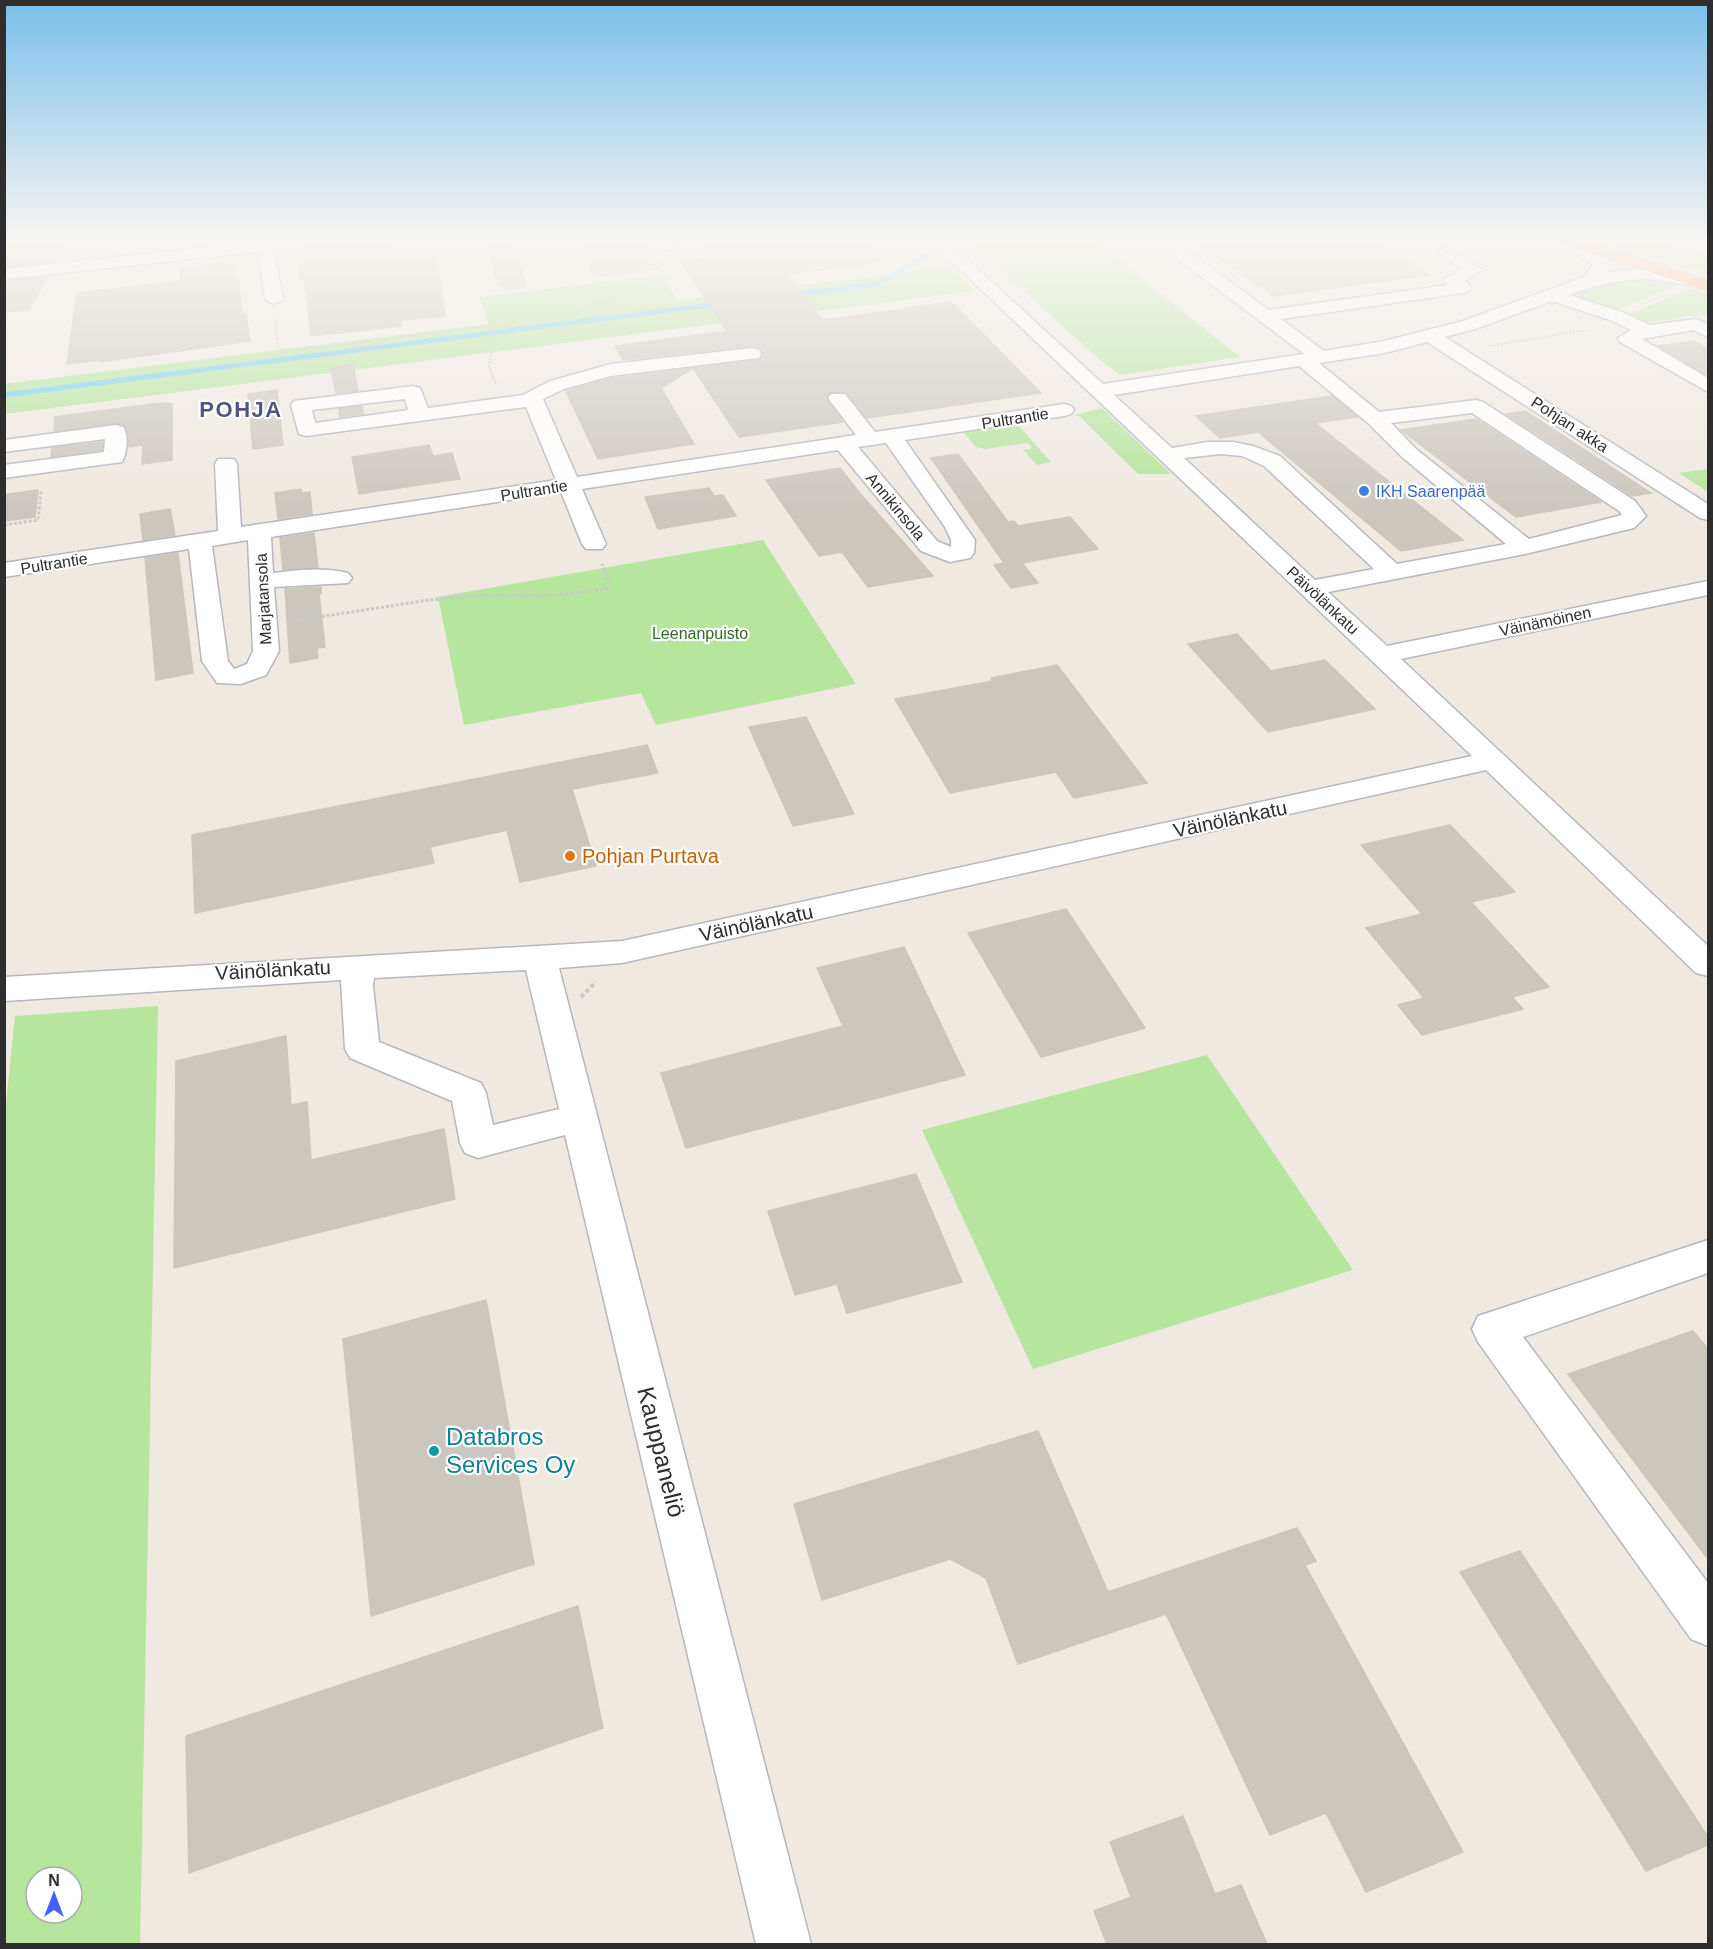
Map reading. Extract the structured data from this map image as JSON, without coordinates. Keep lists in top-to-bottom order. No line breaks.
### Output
{"streets":{"street":["Pultrantie","Pohjan akka","Annikinsola","Marjatansola","Päivölänkatu","Väinämöinen","Väinölänkatu","Kauppaneliö"]},"crossings":[["Pultrantie","Annikinsola"],["Pultrantie","Marjatansola"],["Päivölänkatu","Väinämöinen"],["Päivölänkatu","Väinölänkatu"],["Väinölänkatu","Kauppaneliö"]],"districts":["POHJA"],"parks":["Leenanpuisto"],"places":["IKH Saarenpää","Pohjan Purtava","Databros Services Oy"],"north":"top"}
